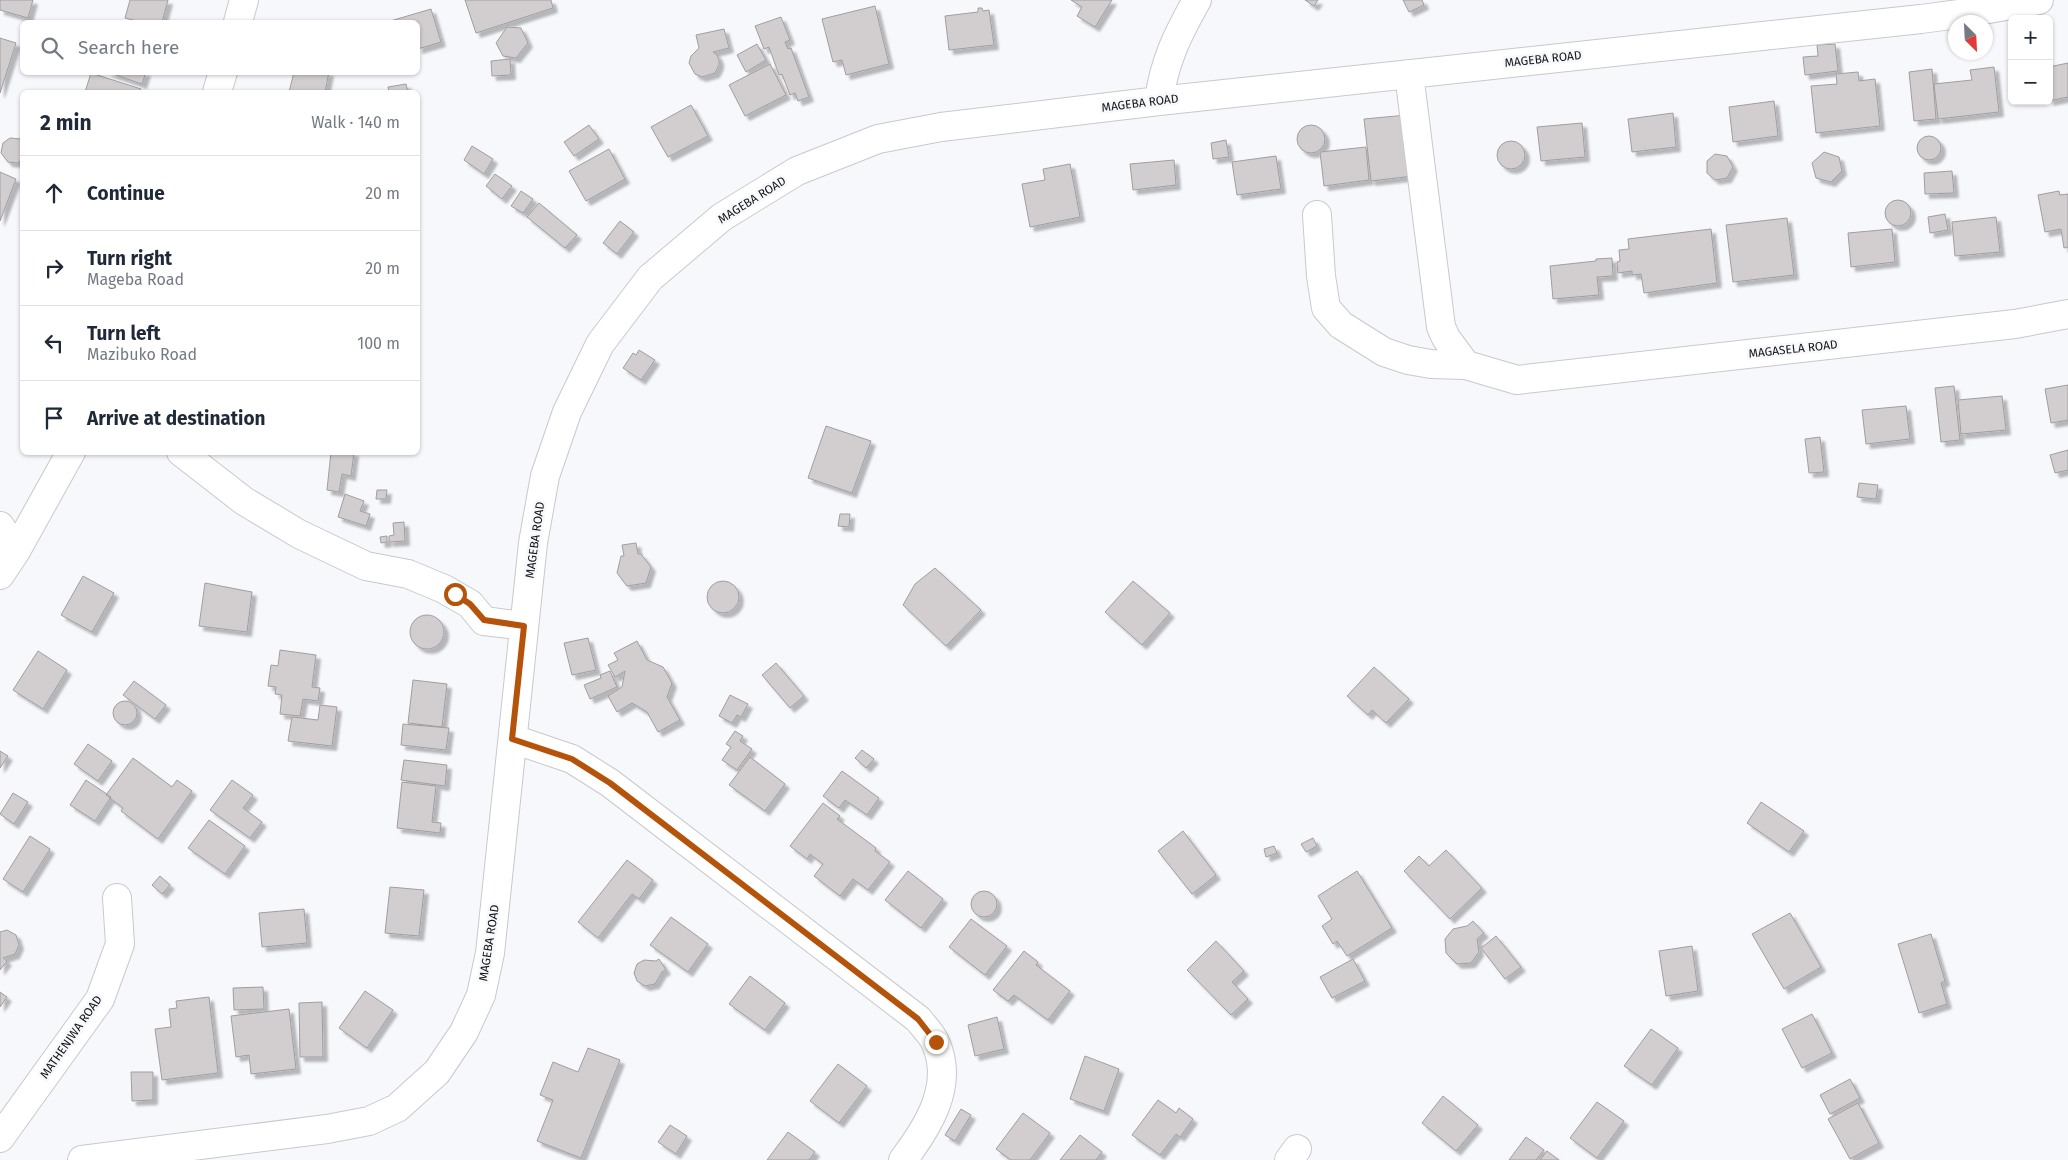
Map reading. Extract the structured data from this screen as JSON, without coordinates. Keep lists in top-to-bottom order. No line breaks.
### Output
{"streets":{"street":["MAGEBA ROAD","MAGASELA ROAD","MATHENJWA ROAD"]},"north":"bottom right","page":{"map_buttons":["+","−"],"search":"Search here","heading":["2 min","Walk · 140 m"],"list":[["Continue","20 m"],["Turn right","Mageba Road","20 m"],["Turn left","Mazibuko Road","100 m"],"Arrive at destination"]}}
